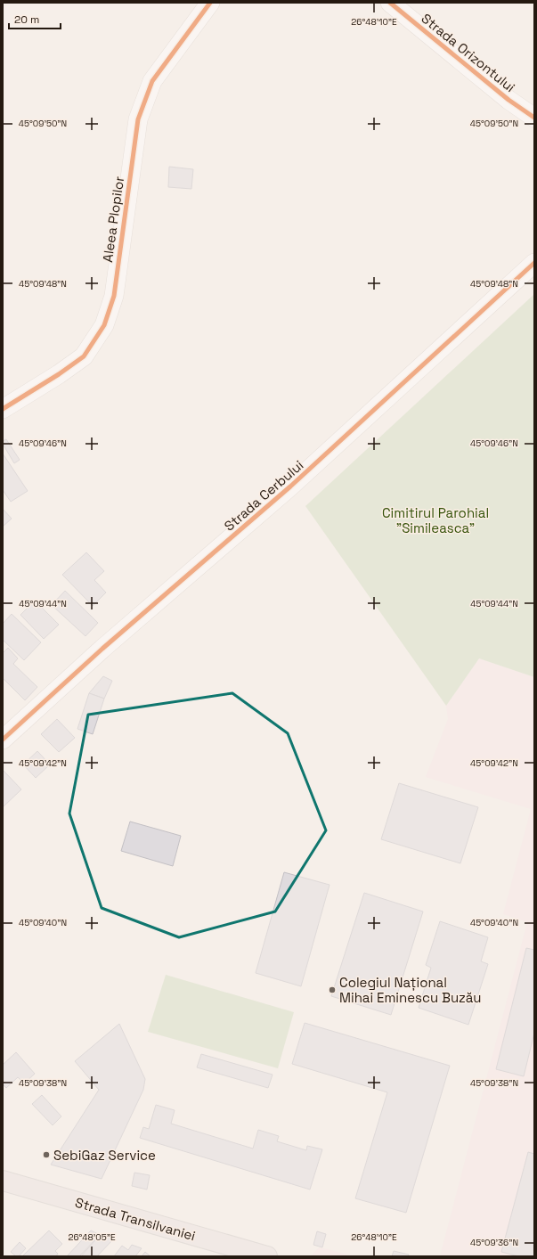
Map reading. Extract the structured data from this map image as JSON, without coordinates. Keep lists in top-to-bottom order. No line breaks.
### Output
{"streets":{"main road":["Strada Transilvaniei"],"street":["Strada Orizontului","Aleea Plopilor","Strada Cerbului"]},"parks":["Cimitirul Parohial \"Simileasca\""],"places":["Colegiul Național Mihai Eminescu Buzău","SebiGaz Service"],"scale_bar":"20 m","coordinates":["26°48'10\"E","45°09'50\"N","45°09'48\"N","45°09'46\"N","45°09'44\"N","45°09'42\"N","45°09'40\"N","45°09'38\"N","26°48'05\"E","45°09'36\"N"]}
